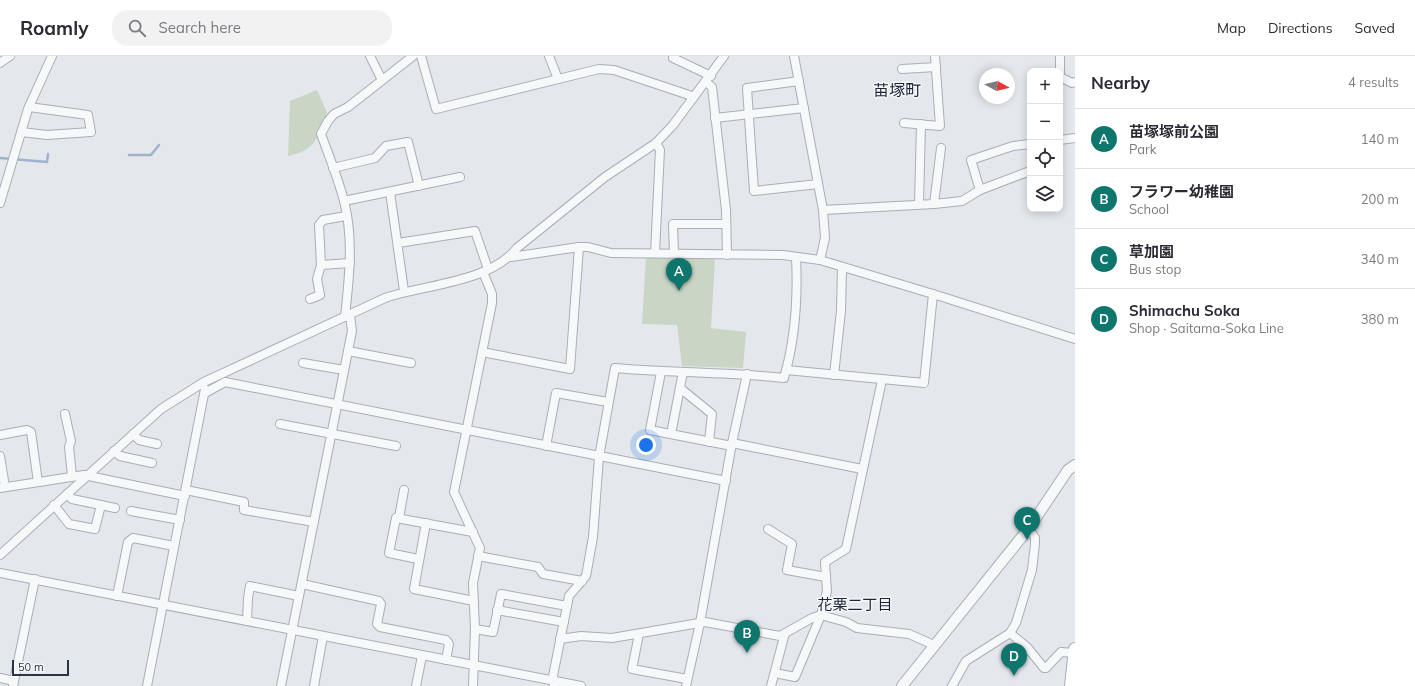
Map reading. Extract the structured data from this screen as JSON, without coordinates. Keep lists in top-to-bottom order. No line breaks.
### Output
{"districts":["苗塚町","花栗二丁目"],"scale_bar":"50 m","north":"right","page":{"header":"Roamly","search":"Search here","nav":["Map","Directions","Saved"],"heading":["Nearby","4 results"],"map_buttons":["+","−"],"list":[{"mark":"A","name":"苗塚塚前公園","note":"Park","value":"140 m"},{"mark":"B","name":"フラワー幼稚園","note":"School","value":"200 m"},{"mark":"C","name":"草加園","note":"Bus stop","value":"340 m"},{"mark":"D","name":"Shimachu Soka","note":"Shop · Saitama-Soka Line","value":"380 m"}],"pins":["A","C","B","D"],"scale":"50 m"}}
